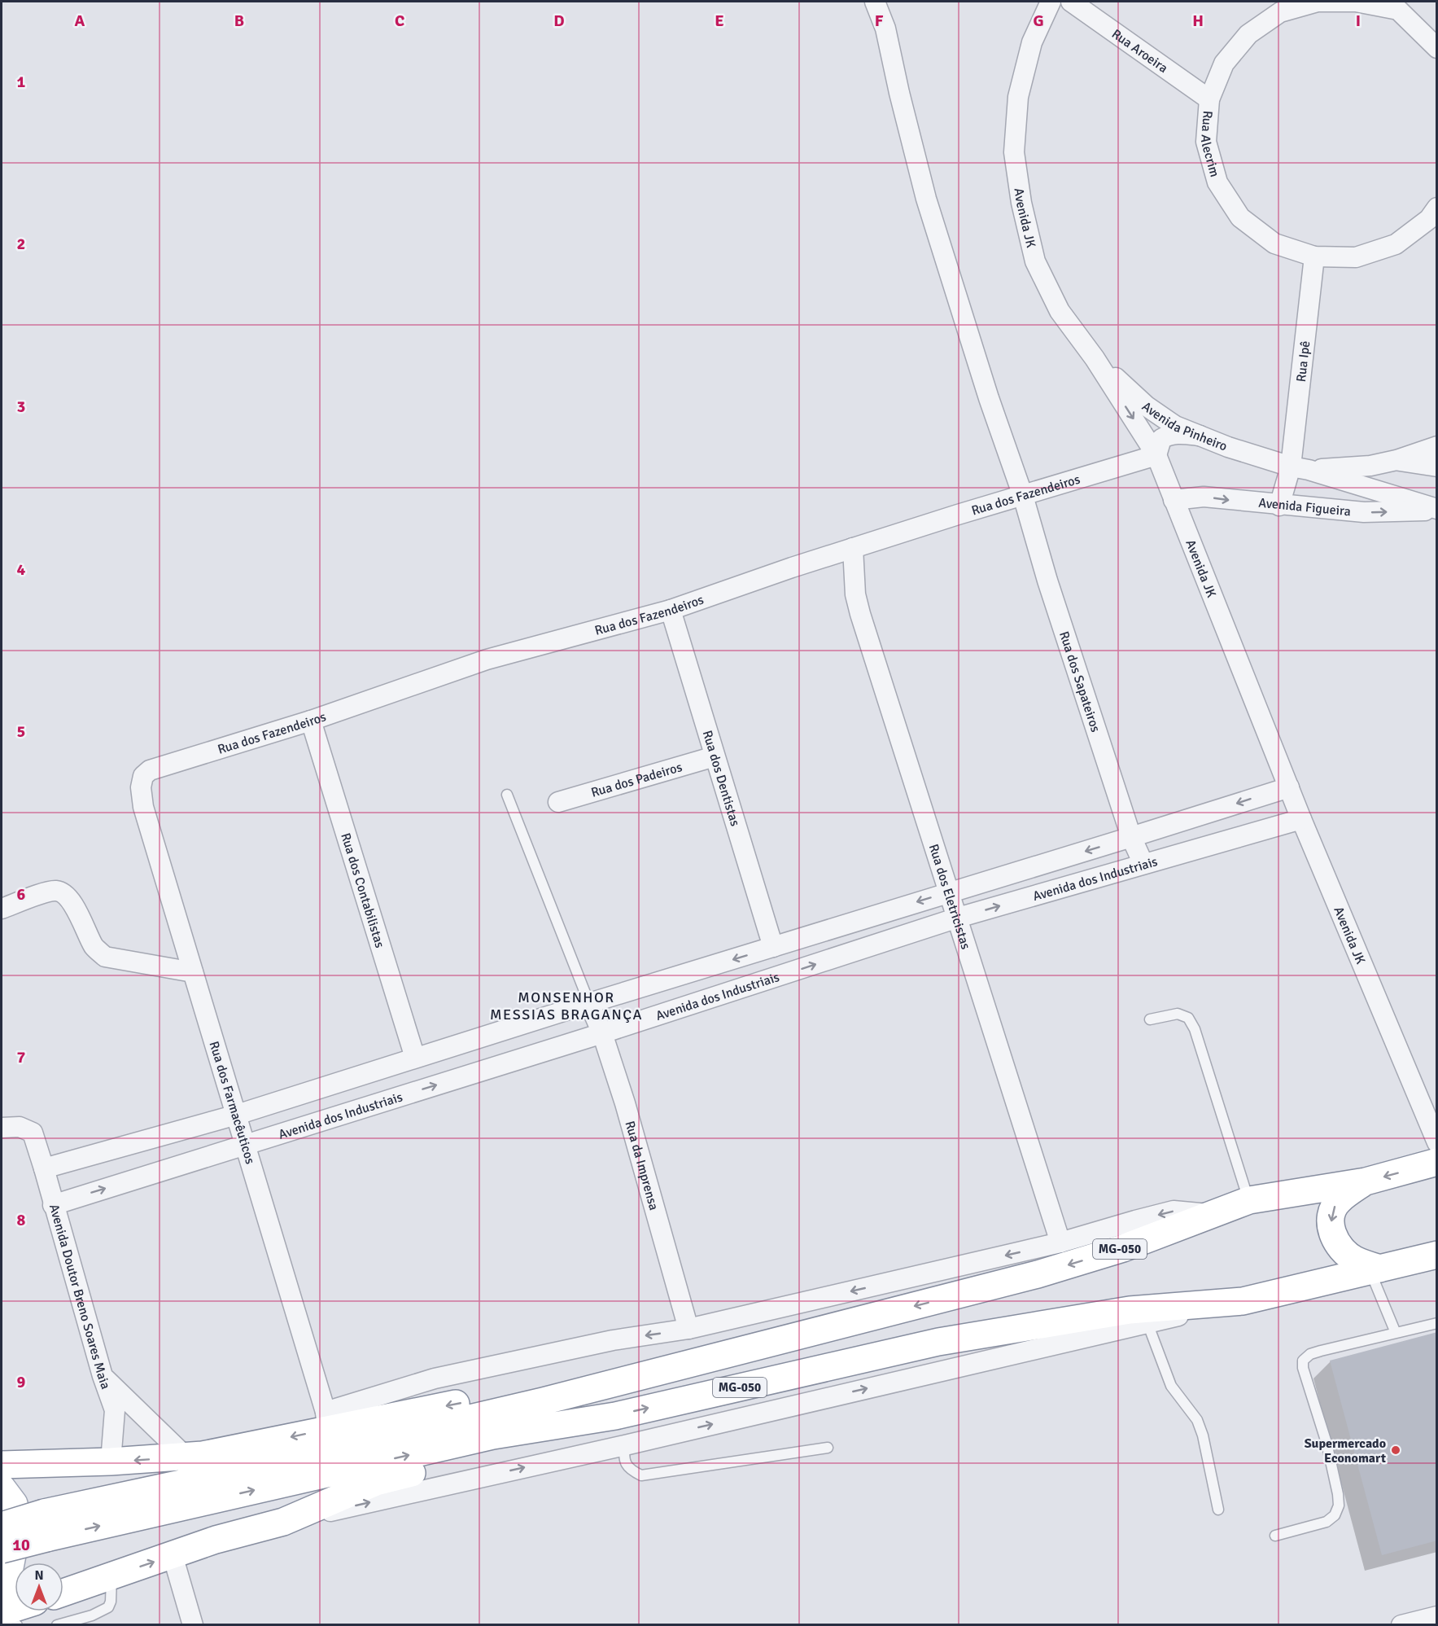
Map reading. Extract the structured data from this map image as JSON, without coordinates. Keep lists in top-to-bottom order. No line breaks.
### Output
{"streets":{"main road":["MG-050"],"street":["Rua Aroeira","Rua Alecrim","Avenida JK","Rua Ipê","Avenida Pinheiro","Rua dos Fazendeiros","Avenida Figueira","Rua dos Sapateiros","Rua dos Dentistas","Rua dos Padeiros","Avenida dos Industriais","Rua dos Contabilistas","Rua dos Eletricistas","Rua dos Farmacêuticos","Rua da Imprensa","Avenida Doutor Breno Soares Maia"]},"crossings":[["Rua Aroeira","Rua Alecrim"],["Rua Alecrim","Rua Ipê"],["Avenida JK","Avenida Pinheiro"],["Avenida JK","Rua dos Fazendeiros"],["Avenida JK","Avenida Figueira"],["Avenida JK","Avenida dos Industriais"],["Rua Ipê","Avenida Pinheiro"],["Rua Ipê","Avenida Figueira"],["Avenida Pinheiro","Avenida Figueira"],["Rua dos Fazendeiros","Rua dos Sapateiros"],["Rua dos Fazendeiros","Rua dos Dentistas"],["Rua dos Fazendeiros","Rua dos Contabilistas"],["Rua dos Fazendeiros","Rua dos Eletricistas"],["Rua dos Fazendeiros","Rua dos Farmacêuticos"],["Rua dos Sapateiros","Avenida dos Industriais"],["Rua dos Dentistas","Rua dos Padeiros"],["Rua dos Dentistas","Avenida dos Industriais"],["Avenida dos Industriais","Rua dos Contabilistas"],["Avenida dos Industriais","Rua dos Eletricistas"],["Avenida dos Industriais","Rua dos Farmacêuticos"],["Avenida dos Industriais","Rua da Imprensa"],["Avenida dos Industriais","Avenida Doutor Breno Soares Maia"]],"districts":["MONSENHOR MESSIAS BRAGANÇA"],"places":["Supermercado Economart"],"north":"top","grid":{"columns":["A","B","C","D","E","F","G","H","I"],"rows":["1","2","3","4","5","6","7","8","9","10"]}}
